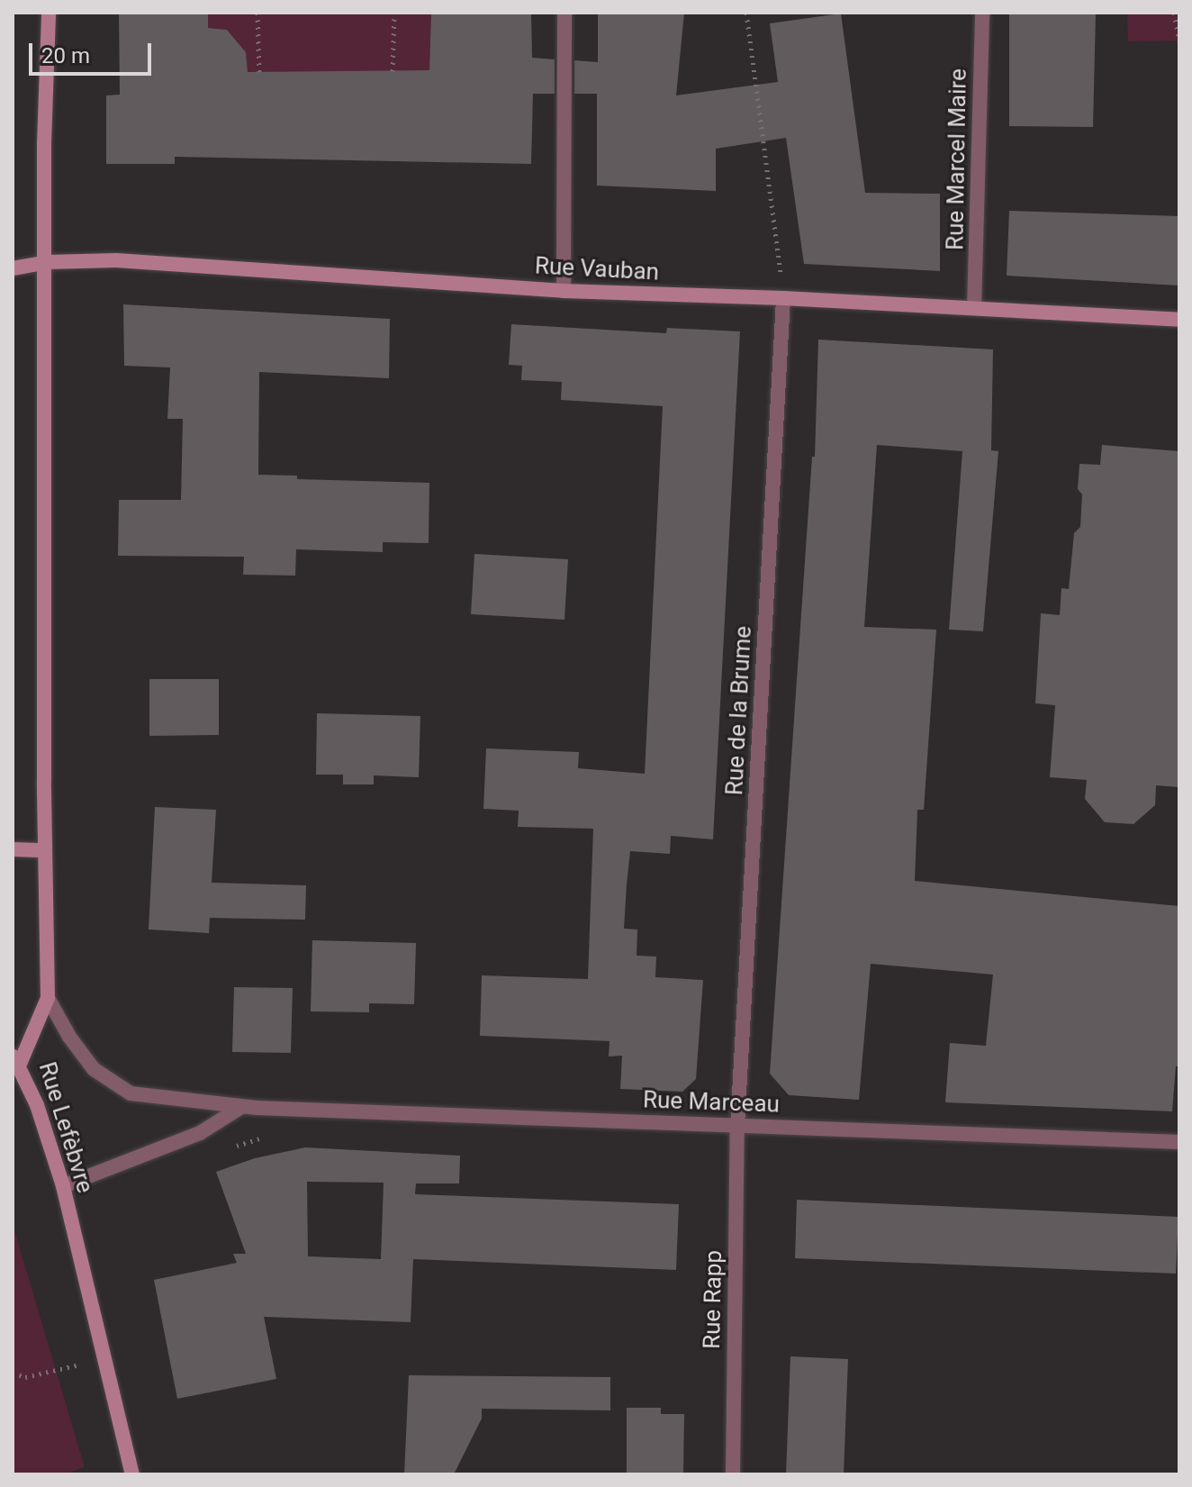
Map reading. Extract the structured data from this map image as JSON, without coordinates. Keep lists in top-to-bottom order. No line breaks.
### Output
{"streets":{"main road":["Rue Vauban","Rue Lefèbvre"],"street":["Rue Marcel Maire","Rue de la Brume","Rue Marceau","Rue Rapp"]},"crossings":[["Rue Marcel Maire","Rue Vauban"],["Rue Vauban","Rue de la Brume"],["Rue Vauban","Rue Lefèbvre"],["Rue de la Brume","Rue Marceau"],["Rue de la Brume","Rue Rapp"],["Rue Marceau","Rue Lefèbvre"],["Rue Marceau","Rue Rapp"]],"scale_bar":"20 m"}
